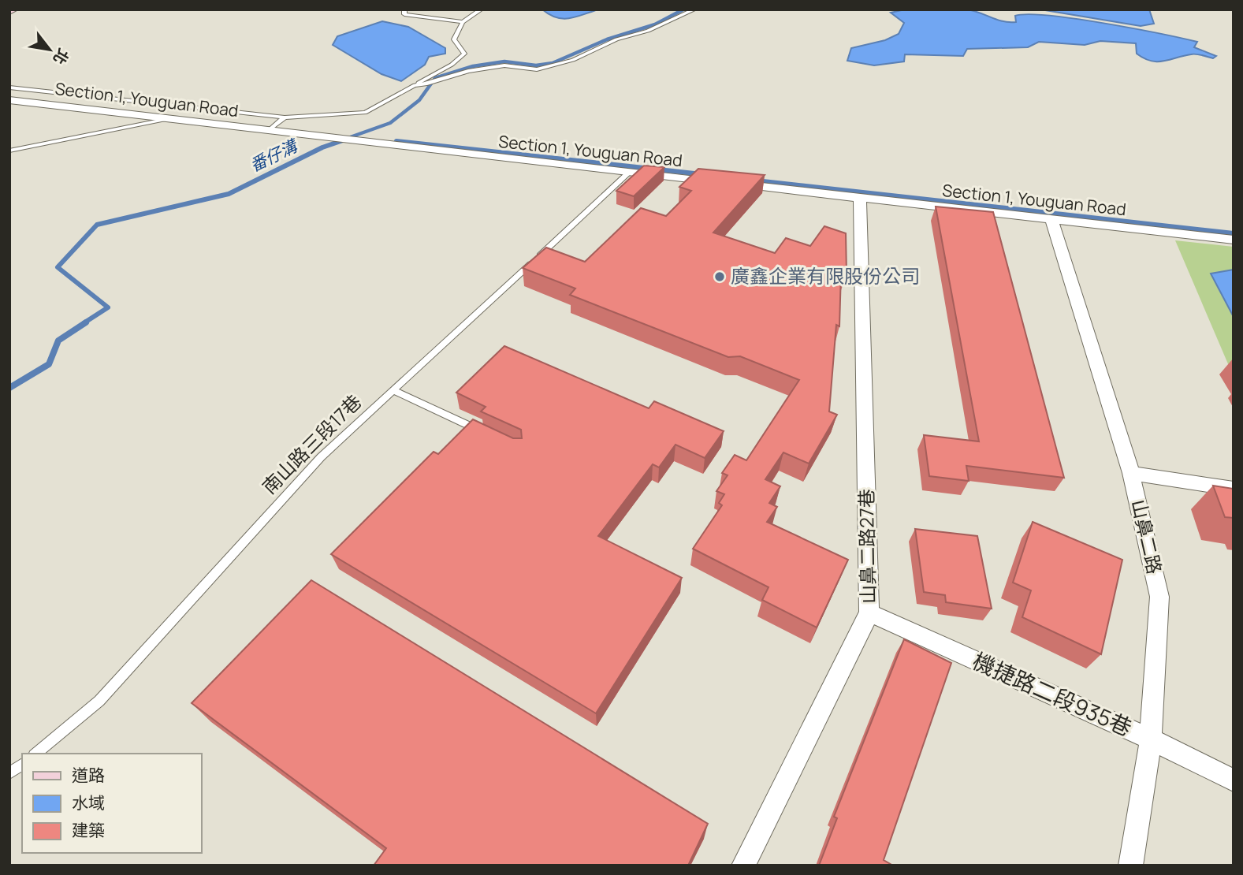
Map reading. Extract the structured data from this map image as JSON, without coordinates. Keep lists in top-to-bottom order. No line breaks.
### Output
{"streets":{"street":["Section 1, Youguan Road","山鼻二路","山鼻二路27巷","機捷路二段935巷"],"lane":["南山路三段17巷"]},"crossings":[["Section 1, Youguan Road","南山路三段17巷"],["Section 1, Youguan Road","山鼻二路"],["Section 1, Youguan Road","山鼻二路27巷"],["山鼻二路","機捷路二段935巷"],["山鼻二路27巷","機捷路二段935巷"]],"water":["番仔溝"],"places":["廣鑫企業有限股份公司"],"legend":["道路","水域","建築"],"north":"bottom right"}
